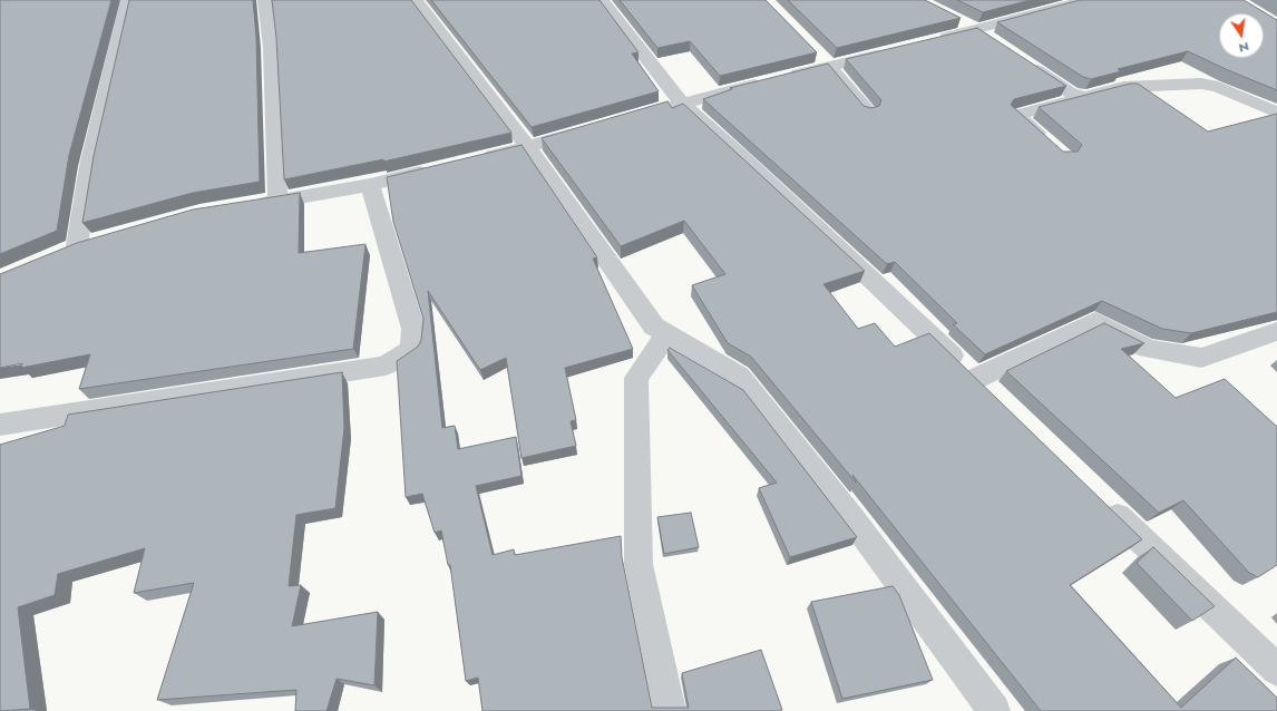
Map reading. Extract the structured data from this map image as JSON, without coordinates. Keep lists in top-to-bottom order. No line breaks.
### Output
{"north":"bottom"}
